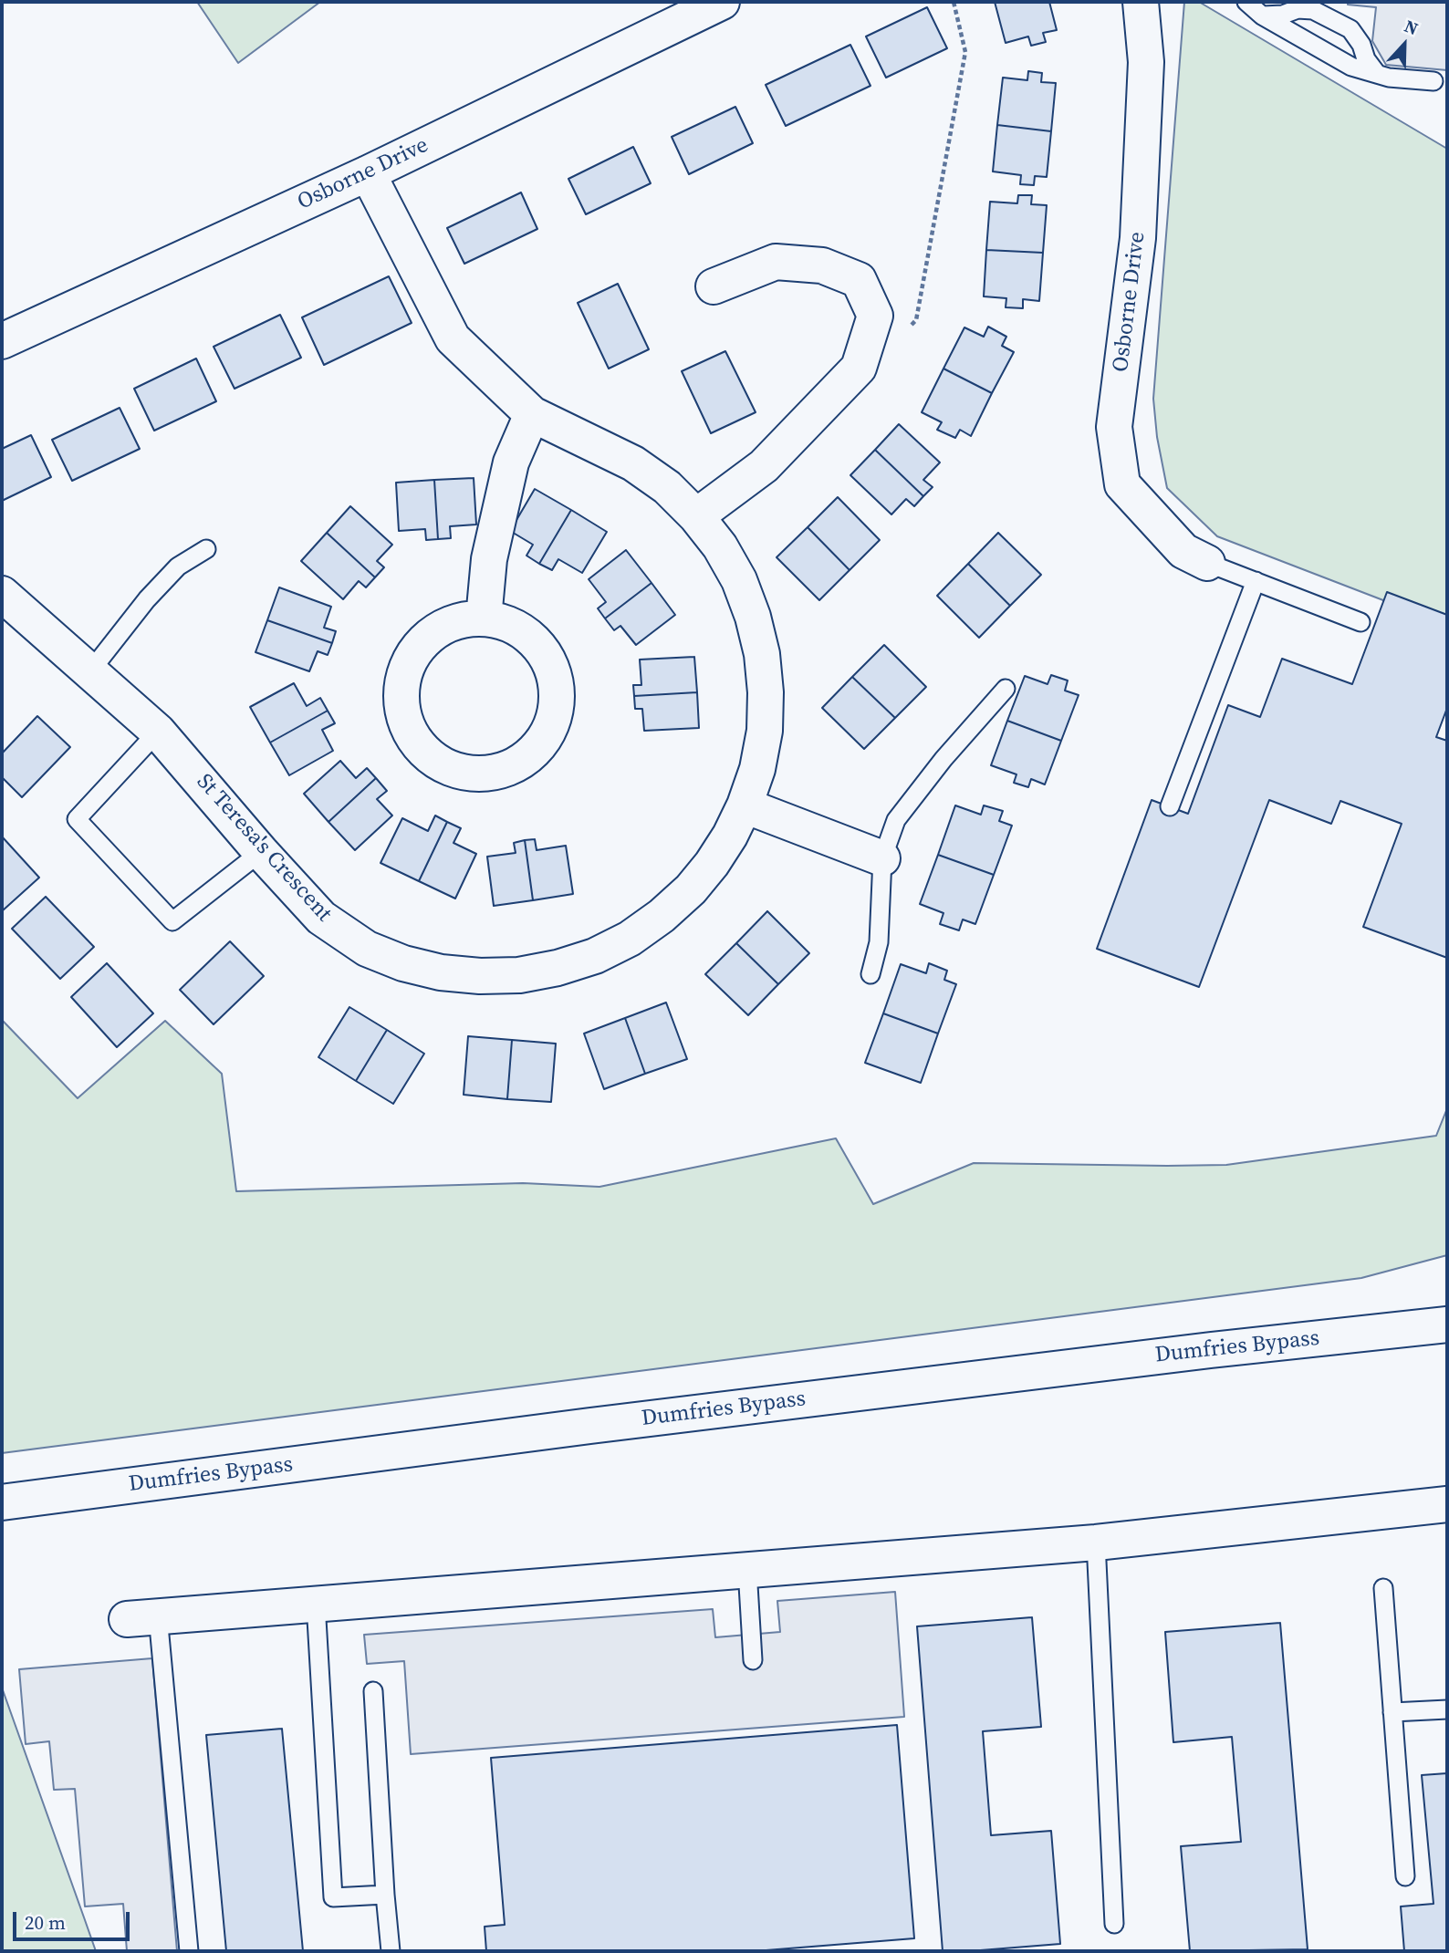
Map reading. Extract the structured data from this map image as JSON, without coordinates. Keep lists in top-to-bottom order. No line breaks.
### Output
{"streets":{"main road":["Osborne Drive","St Teresa's Crescent","Dumfries Bypass"]},"crossings":[["Osborne Drive","St Teresa's Crescent"]],"scale_bar":"20 m","north":"top"}
